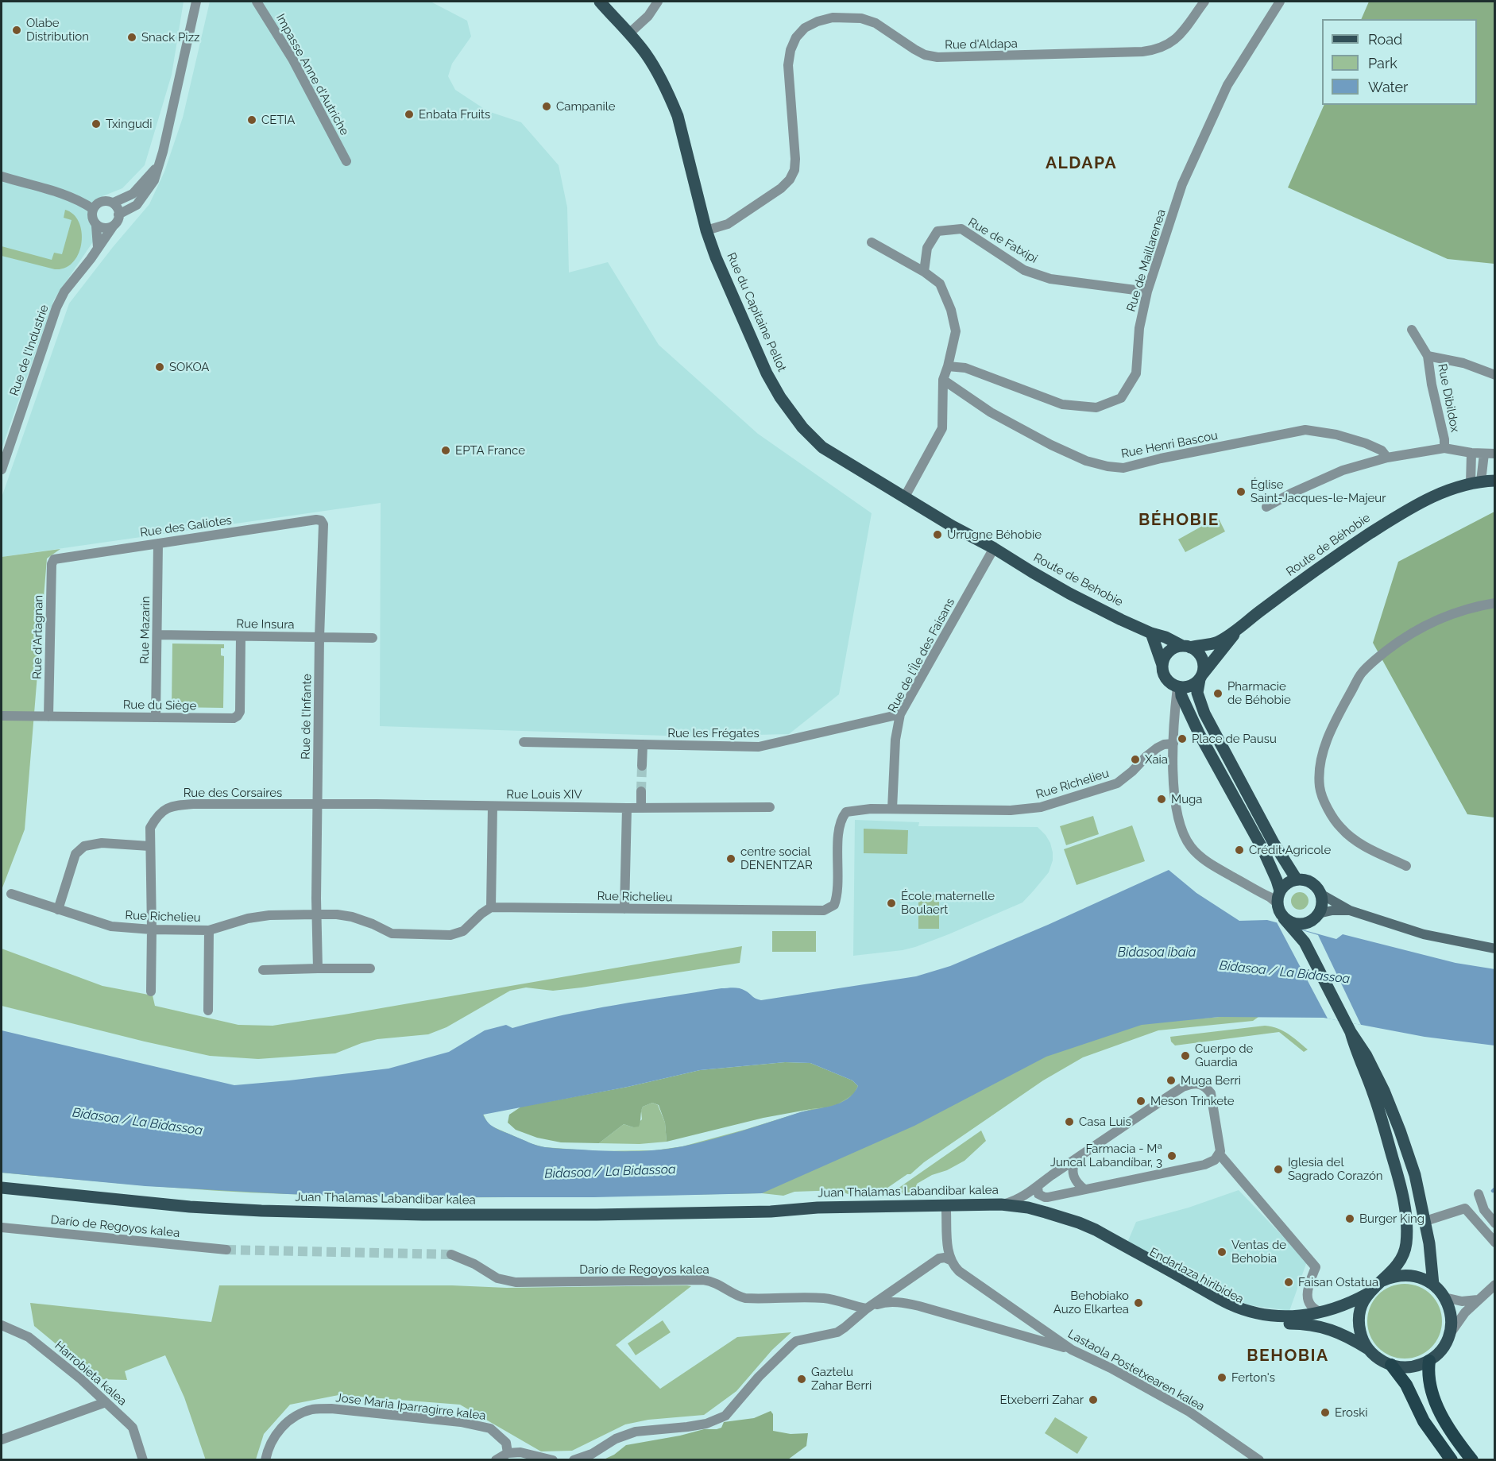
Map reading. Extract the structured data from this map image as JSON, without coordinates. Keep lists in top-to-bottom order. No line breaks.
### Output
{"streets":{"main road":["Rue du Capitaine Pellot","Route de Béhobie","Route de Behobie","Juan Thalamas Labandibar kalea","Endarlaza hiribidea"],"street":["Rue d'Aldapa","Impasse Anne d'Autriche","Rue de Fatxipi","Rue de Maillarenea","Rue de l'Industrie","Rue Dibildox","Rue Henri Bascou","Rue des Galiotes","Rue Insura","Rue Mazarin","Rue d'Artagnan","Rue de l'Île des Faisans","Rue du Siège","Rue de l'Infante","Rue les Frégates","Rue Richelieu","Rue des Corsaires","Rue Louis XIV","Darío de Regoyos kalea","Lastaola Postetxearen kalea","Harrobieta kalea","Jose Maria Iparragirre kalea"]},"crossings":[["Rue d'Aldapa","Rue du Capitaine Pellot"],["Rue de Fatxipi","Rue de Maillarenea"],["Rue du Capitaine Pellot","Route de Behobie"],["Rue du Capitaine Pellot","Rue de l'Île des Faisans"],["Rue des Galiotes","Rue Mazarin"],["Rue des Galiotes","Rue d'Artagnan"],["Rue des Galiotes","Rue de l'Infante"],["Route de Béhobie","Route de Behobie"],["Route de Behobie","Rue de l'Île des Faisans"],["Rue Insura","Rue Mazarin"],["Rue Insura","Rue du Siège"],["Rue Insura","Rue de l'Infante"],["Rue Mazarin","Rue du Siège"],["Rue d'Artagnan","Rue du Siège"],["Rue de l'Île des Faisans","Rue les Frégates"],["Rue de l'Île des Faisans","Rue Richelieu"],["Rue de l'Infante","Rue Richelieu"],["Rue de l'Infante","Rue des Corsaires"],["Rue de l'Infante","Rue Louis XIV"],["Rue Richelieu","Rue des Corsaires"],["Rue des Corsaires","Rue Louis XIV"],["Juan Thalamas Labandibar kalea","Endarlaza hiribidea"]],"districts":["ALDAPA","BÉHOBIE","BEHOBIA"],"water":["Bidasoa ibaia","Bidasoa / La Bidassoa"],"places":["Olabe Distribution","Snack Pizz","Campanile","Enbata Fruits","CETIA","Txingudi","SOKOA","EPTA France","Église Saint-Jacques-le-Majeur","Urrugne Béhobie","Pharmacie de Béhobie","Place de Pausu","Xaia","Muga","Crédit Agricole","centre social DENENTZAR","École maternelle Boulaert","Cuerpo de Guardia","Muga Berri","Meson Trinkete","Casa Luis","Farmacia - Mª Juncal Labandíbar, 3","Iglesia del Sagrado Corazón","Burger King","Ventas de Behobia","Faisan Ostatua","Behobiako Auzo Elkartea","Ferton's","Gaztelu Zahar Berri","Etxeberri Zahar","Eroski"],"legend":["Road","Park","Water"]}
